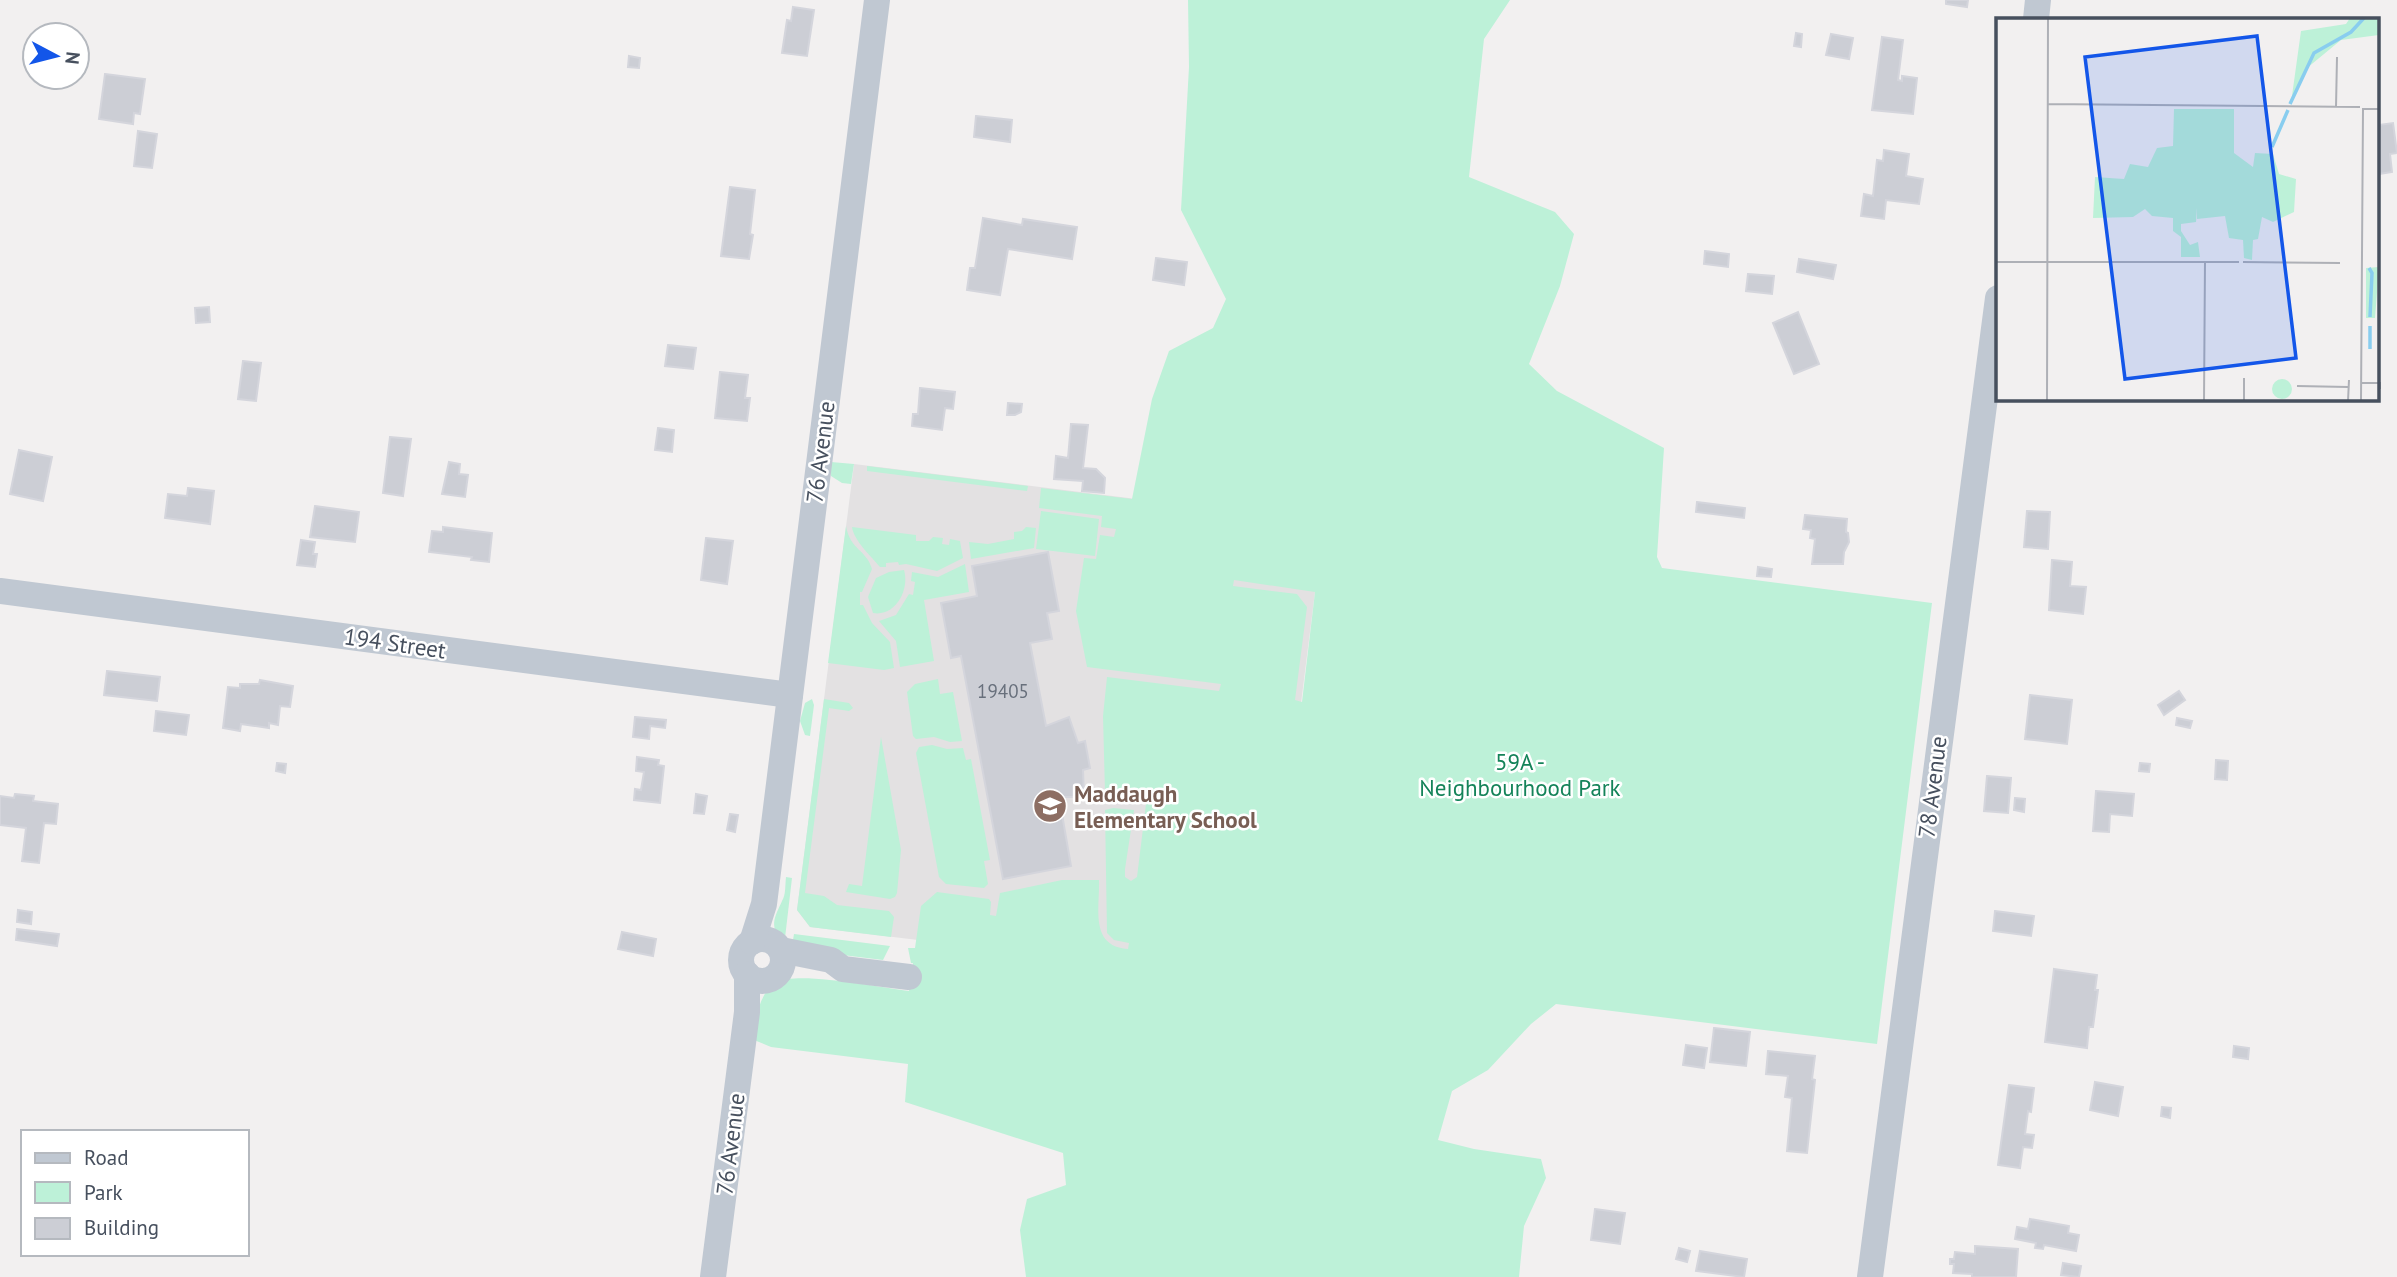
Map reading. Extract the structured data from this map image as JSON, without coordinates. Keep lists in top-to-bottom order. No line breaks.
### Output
{"streets":{"street":["76 Avenue","194 Street","78 Avenue"]},"crossings":[["76 Avenue","194 Street"]],"parks":["59A - Neighbourhood Park"],"places":{"school or university":["Maddaugh Elementary School"]},"house_numbers":["19405"],"legend":["Road","Park","Building"],"north":"right"}
